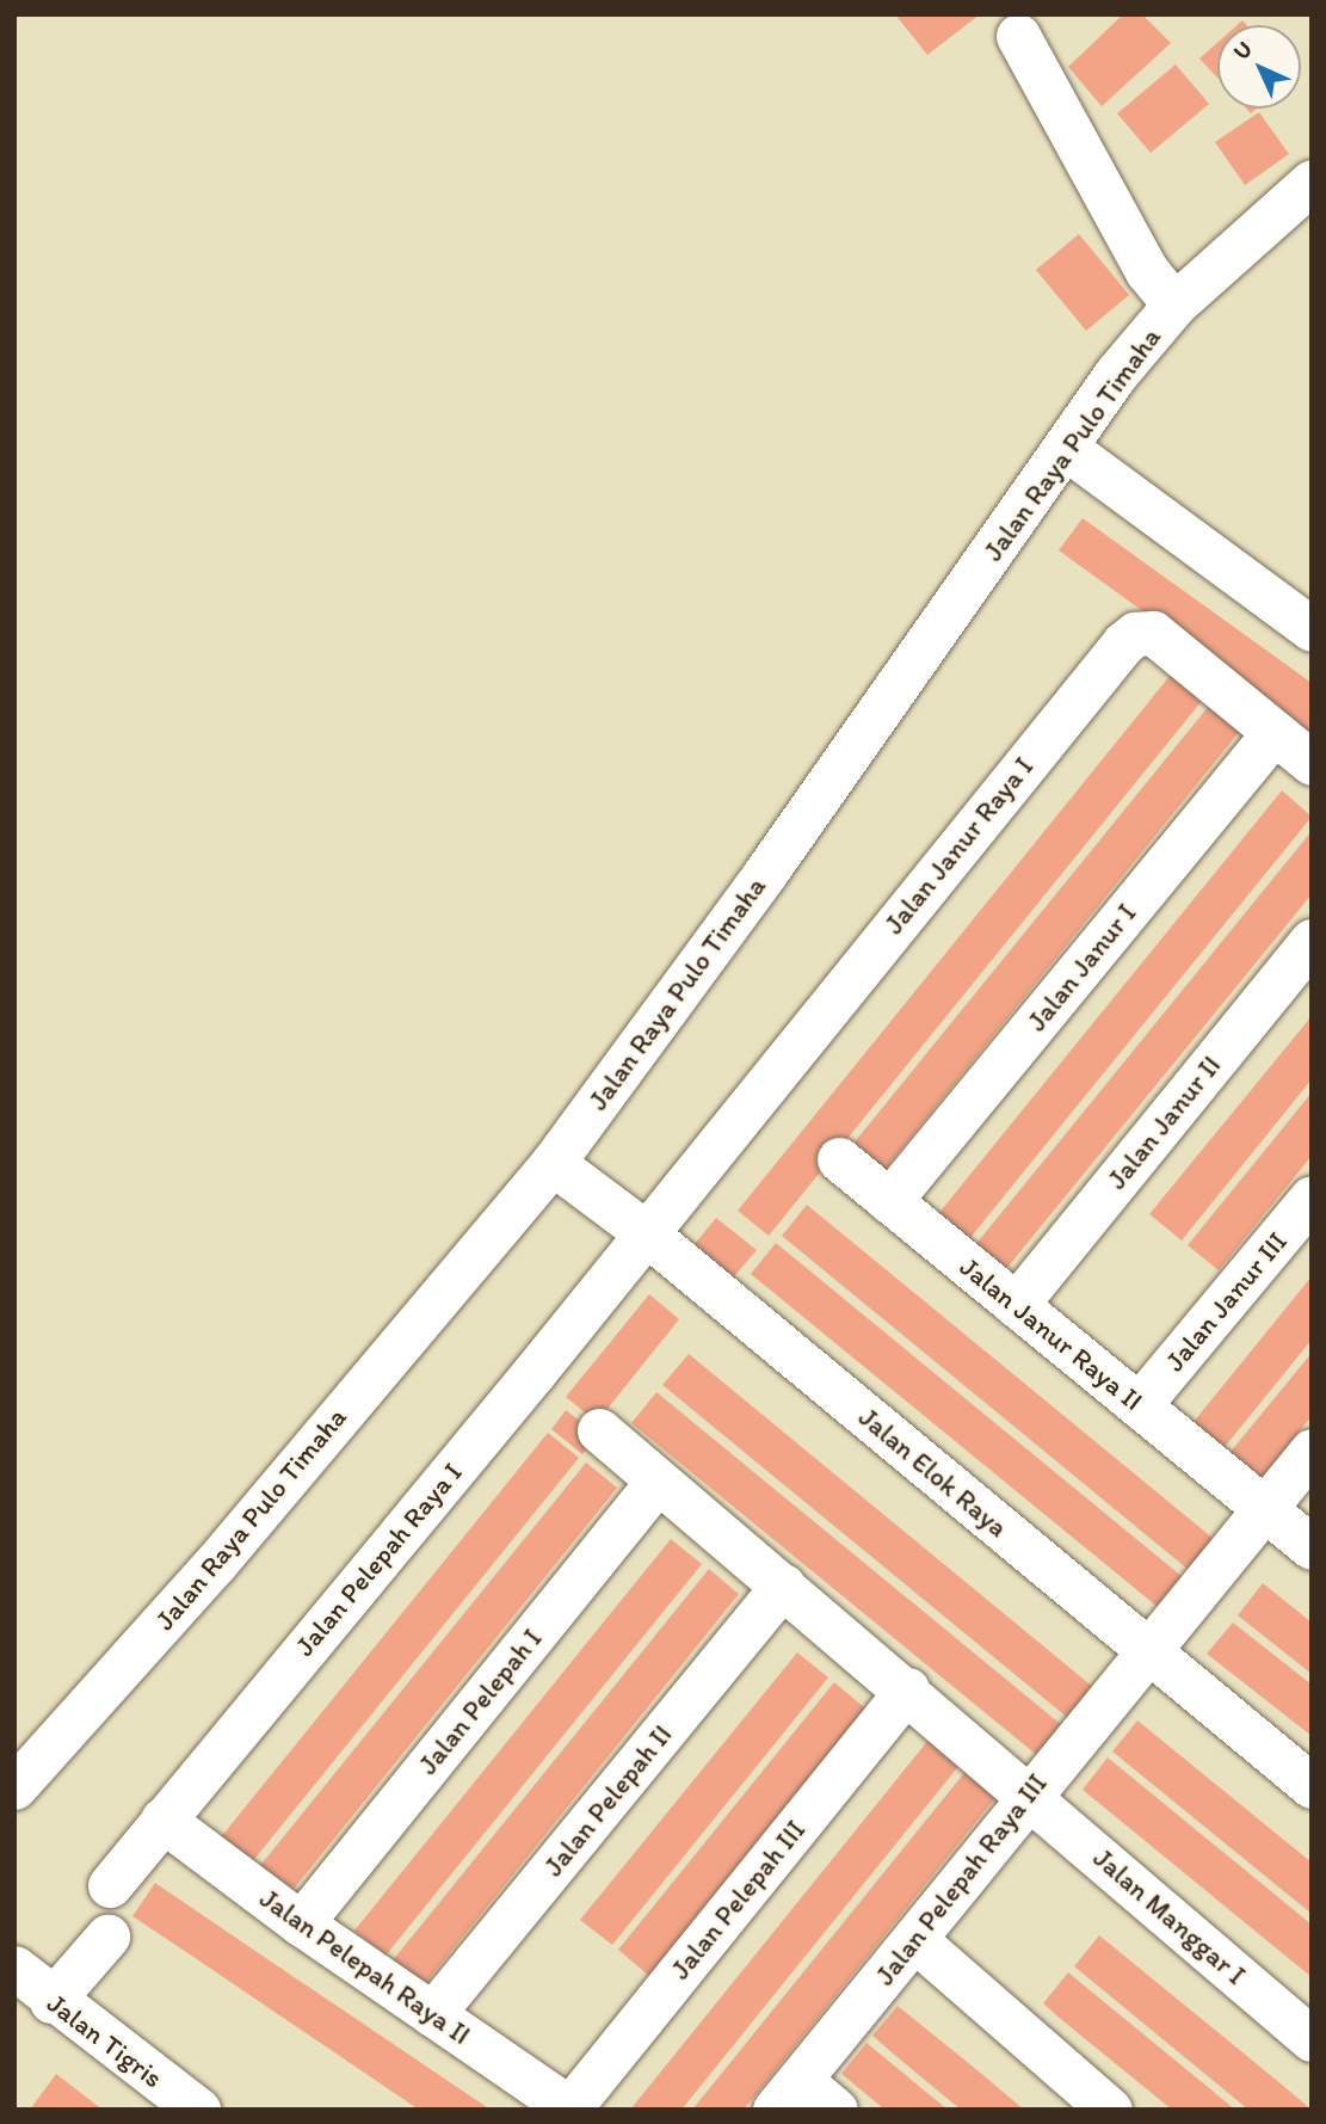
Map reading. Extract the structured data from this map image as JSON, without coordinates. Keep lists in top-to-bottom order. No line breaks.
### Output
{"streets":{"street":["Jalan Raya Pulo Timaha","Jalan Janur Raya I","Jalan Janur I","Jalan Janur II","Jalan Janur III","Jalan Janur Raya II","Jalan Elok Raya","Jalan Pelepah Raya I","Jalan Pelepah I","Jalan Pelepah II","Jalan Pelepah Raya III","Jalan Pelepah III","Jalan Manggar I","Jalan Pelepah Raya II","Jalan Tigris"]},"crossings":[["Jalan Raya Pulo Timaha","Jalan Elok Raya"],["Jalan Janur Raya I","Jalan Janur I"],["Jalan Janur Raya I","Jalan Elok Raya"],["Jalan Janur Raya I","Jalan Pelepah Raya I"],["Jalan Janur I","Jalan Janur Raya II"],["Jalan Janur II","Jalan Janur Raya II"],["Jalan Janur III","Jalan Janur Raya II"],["Jalan Janur Raya II","Jalan Pelepah Raya III"],["Jalan Elok Raya","Jalan Pelepah Raya I"],["Jalan Elok Raya","Jalan Pelepah Raya III"],["Jalan Pelepah Raya I","Jalan Pelepah Raya II"],["Jalan Pelepah I","Jalan Manggar I"],["Jalan Pelepah I","Jalan Pelepah Raya II"],["Jalan Pelepah II","Jalan Manggar I"],["Jalan Pelepah II","Jalan Pelepah Raya II"],["Jalan Pelepah Raya III","Jalan Manggar I"],["Jalan Pelepah III","Jalan Manggar I"],["Jalan Pelepah III","Jalan Pelepah Raya II"]],"north":"top left"}
